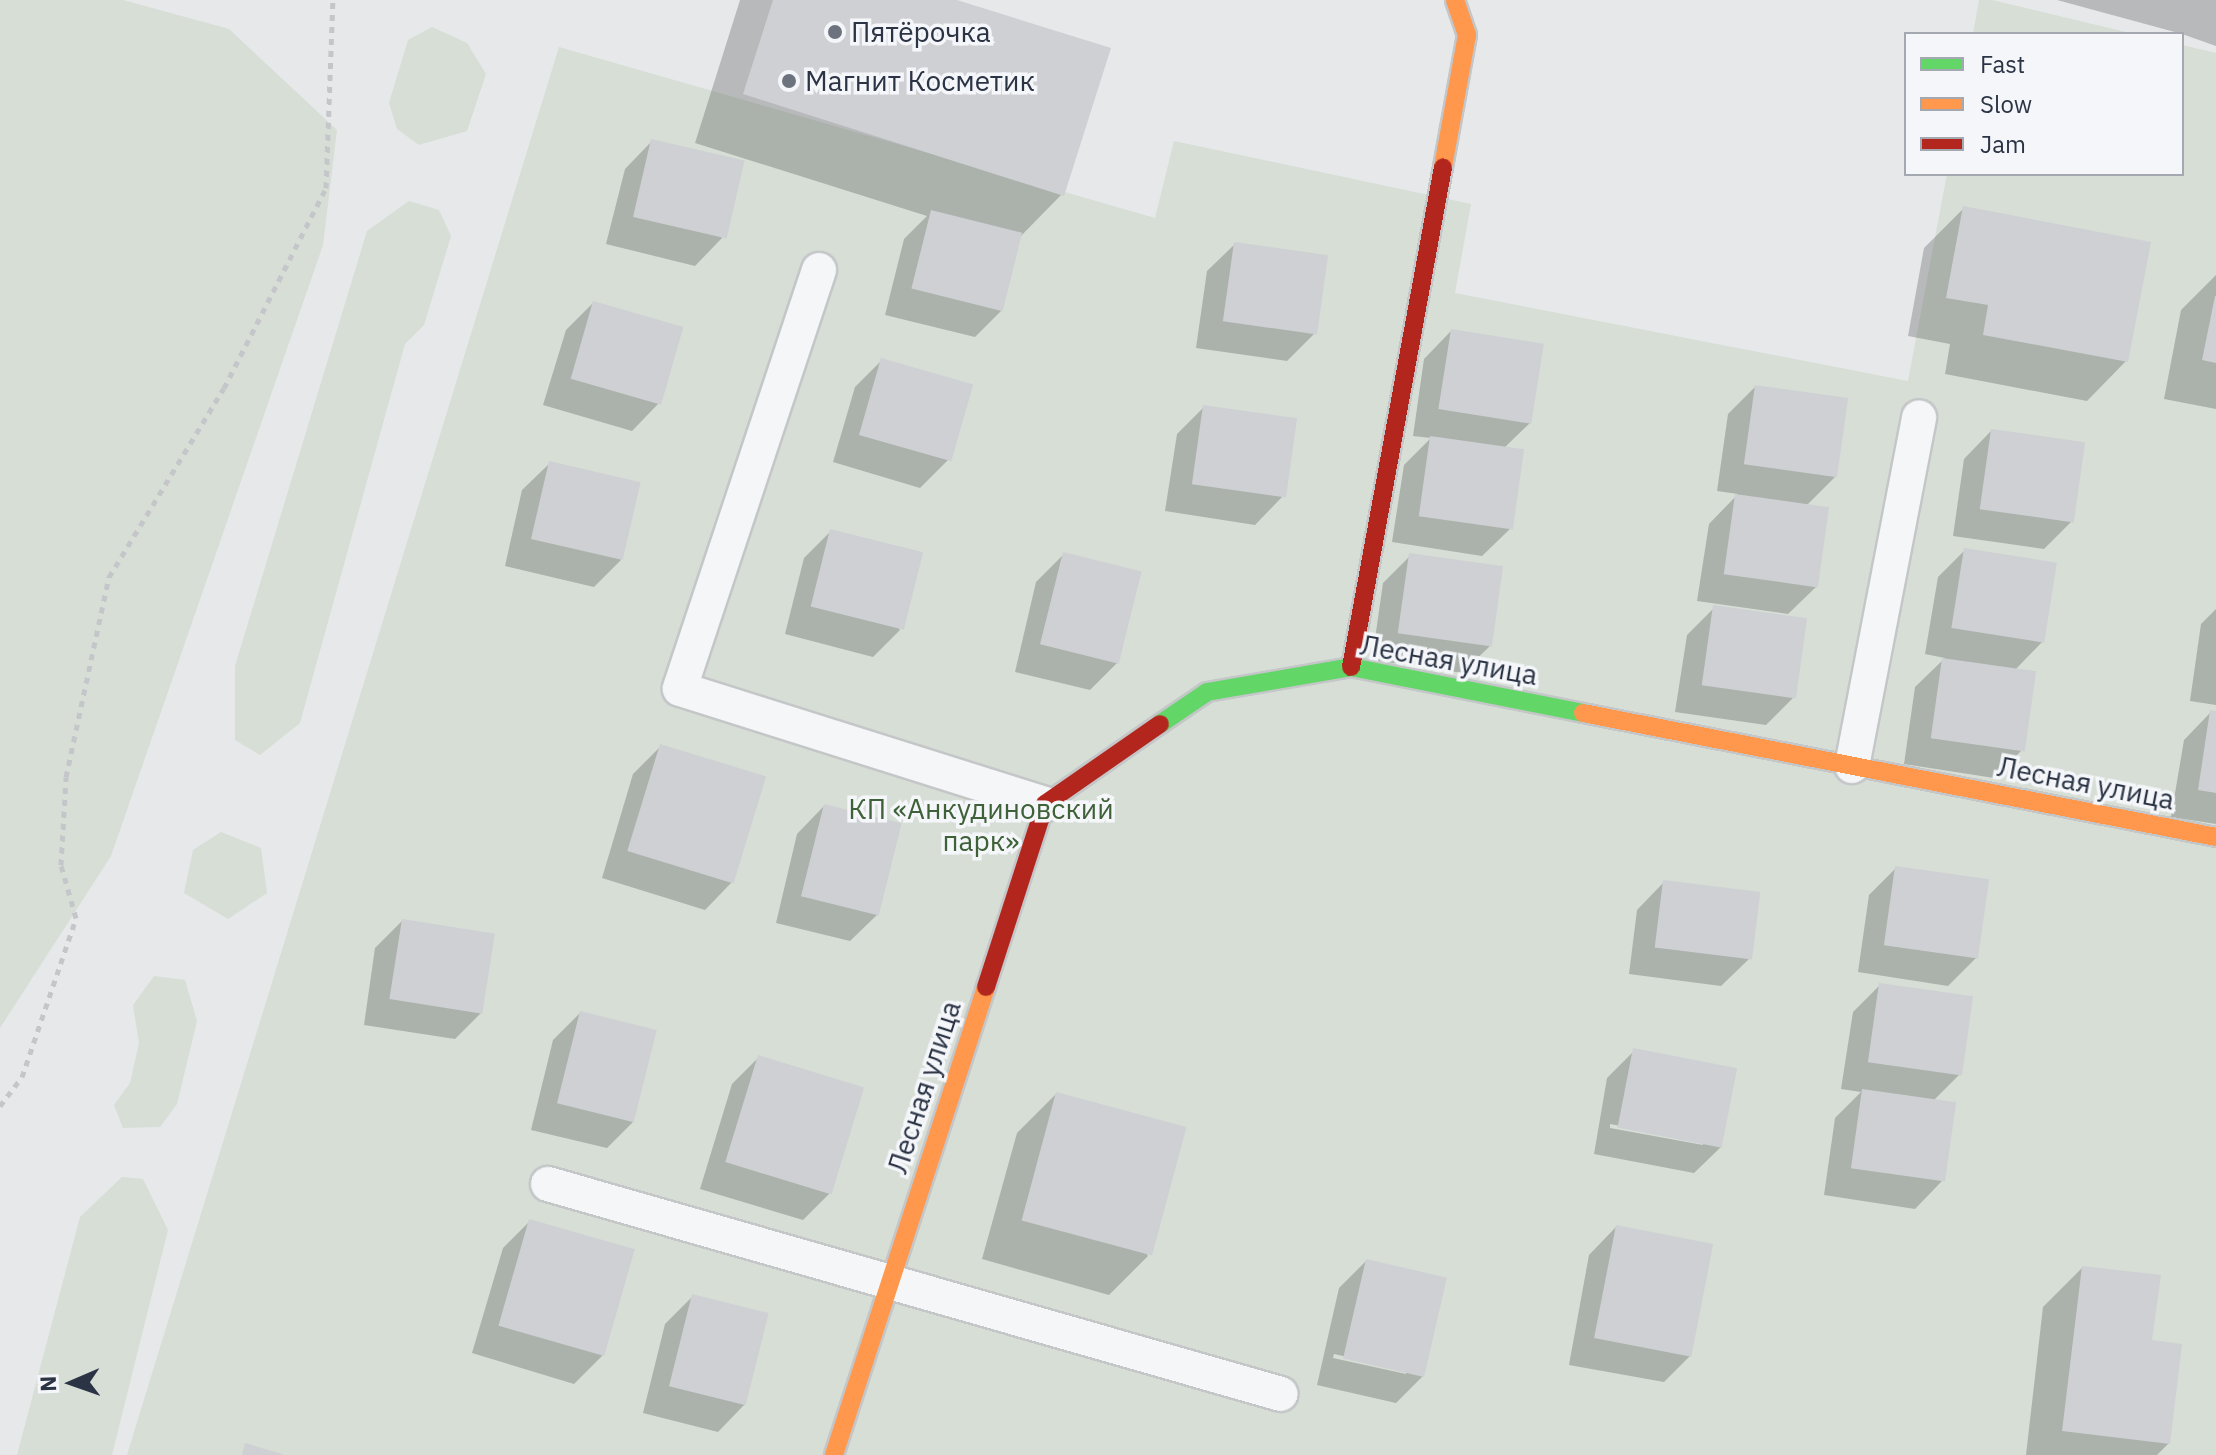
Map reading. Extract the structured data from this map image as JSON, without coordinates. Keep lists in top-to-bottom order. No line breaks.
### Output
{"streets":{"street":["Лесная улица"]},"parks":["КП «Анкудиновский парк»"],"places":["Пятёрочка","Магнит Косметик"],"legend":["Fast","Slow","Jam"],"north":"left"}
